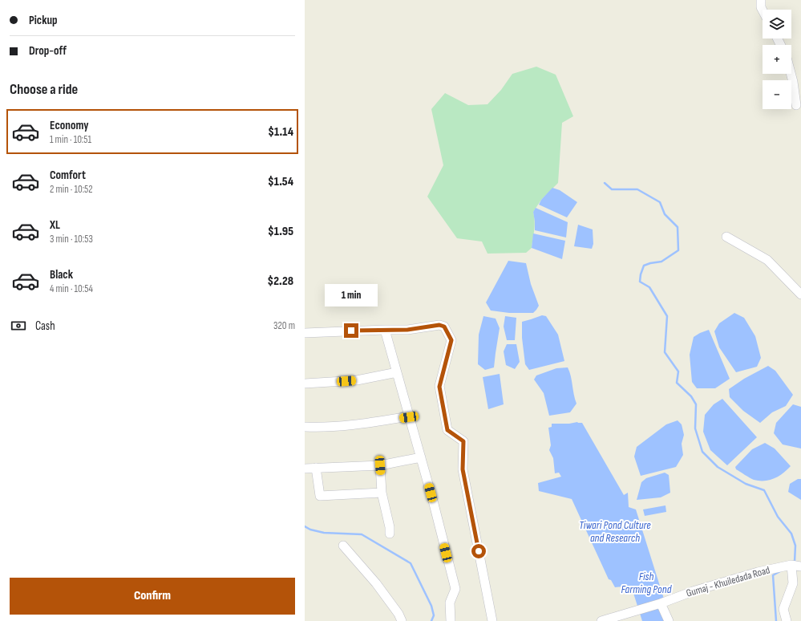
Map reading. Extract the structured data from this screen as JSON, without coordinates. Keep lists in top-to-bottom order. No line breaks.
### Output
{"streets":{"street":["Gumaj - Khuiledada Road"]},"water":["Tiwari Pond Culture and Research","Fish Farming Pond"],"page":{"banner":["Pickup","Drop-off"],"map_buttons":["+","−"],"heading":"Choose a ride","list":[{"name":"Economy","note":"1 min · 10:51","value":"$1.14"},{"name":"Comfort","note":"2 min · 10:52","value":"$1.54"},{"name":"XL","note":"3 min · 10:53","value":"$1.95"},{"name":"Black","note":"4 min · 10:54","value":"$2.28"}],"bubble":"1 min","pay":["Cash","320 m"],"buttons":"Confirm"}}
